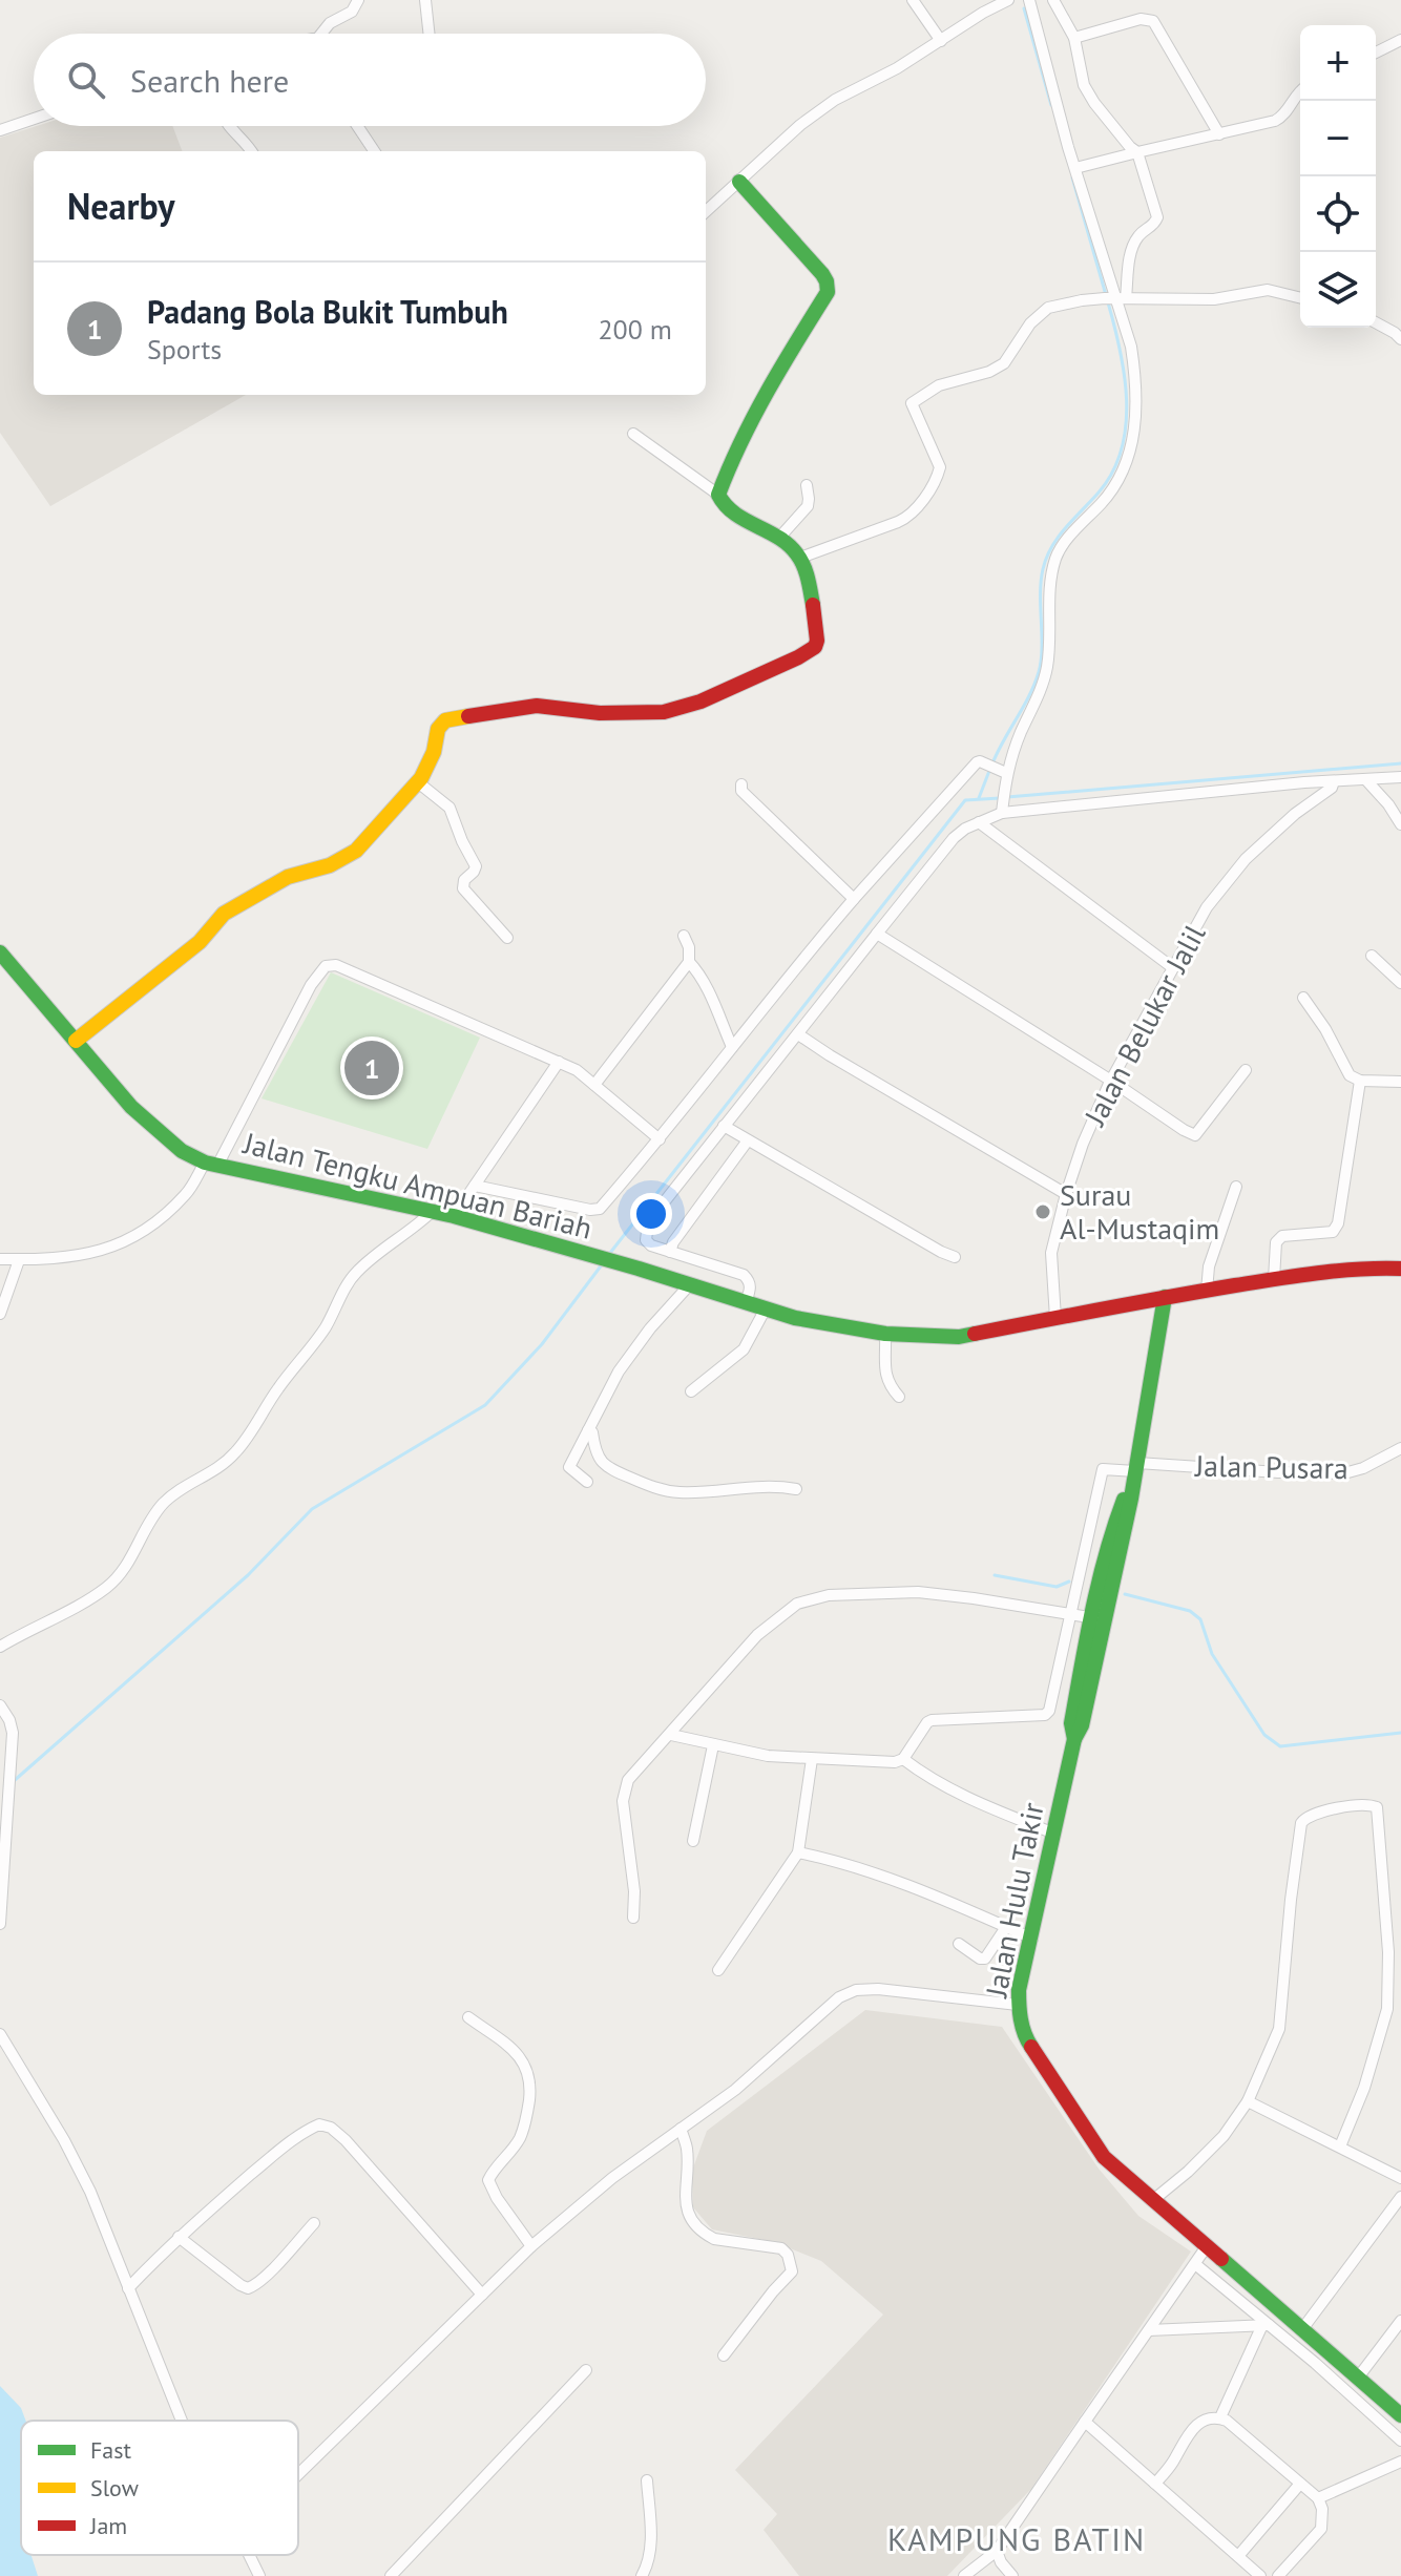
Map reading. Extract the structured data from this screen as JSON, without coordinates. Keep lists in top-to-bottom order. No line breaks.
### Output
{"streets":{"street":["Jalan Belukar Jalil","Jalan Tengku Ampuan Bariah","Jalan Pusara","Jalan Hulu Takir"]},"crossings":[["Jalan Belukar Jalil","Jalan Tengku Ampuan Bariah"],["Jalan Tengku Ampuan Bariah","Jalan Hulu Takir"],["Jalan Pusara","Jalan Hulu Takir"]],"districts":["KAMPUNG BATIN"],"places":["Surau Al-Mustaqim"],"legend":["Fast","Slow","Jam"],"page":{"map_buttons":["+","−"],"search":"Search here","heading":"Nearby","list":[{"mark":"1","name":"Padang Bola Bukit Tumbuh","note":"Sports","value":"200 m"}],"pins":"1"}}
